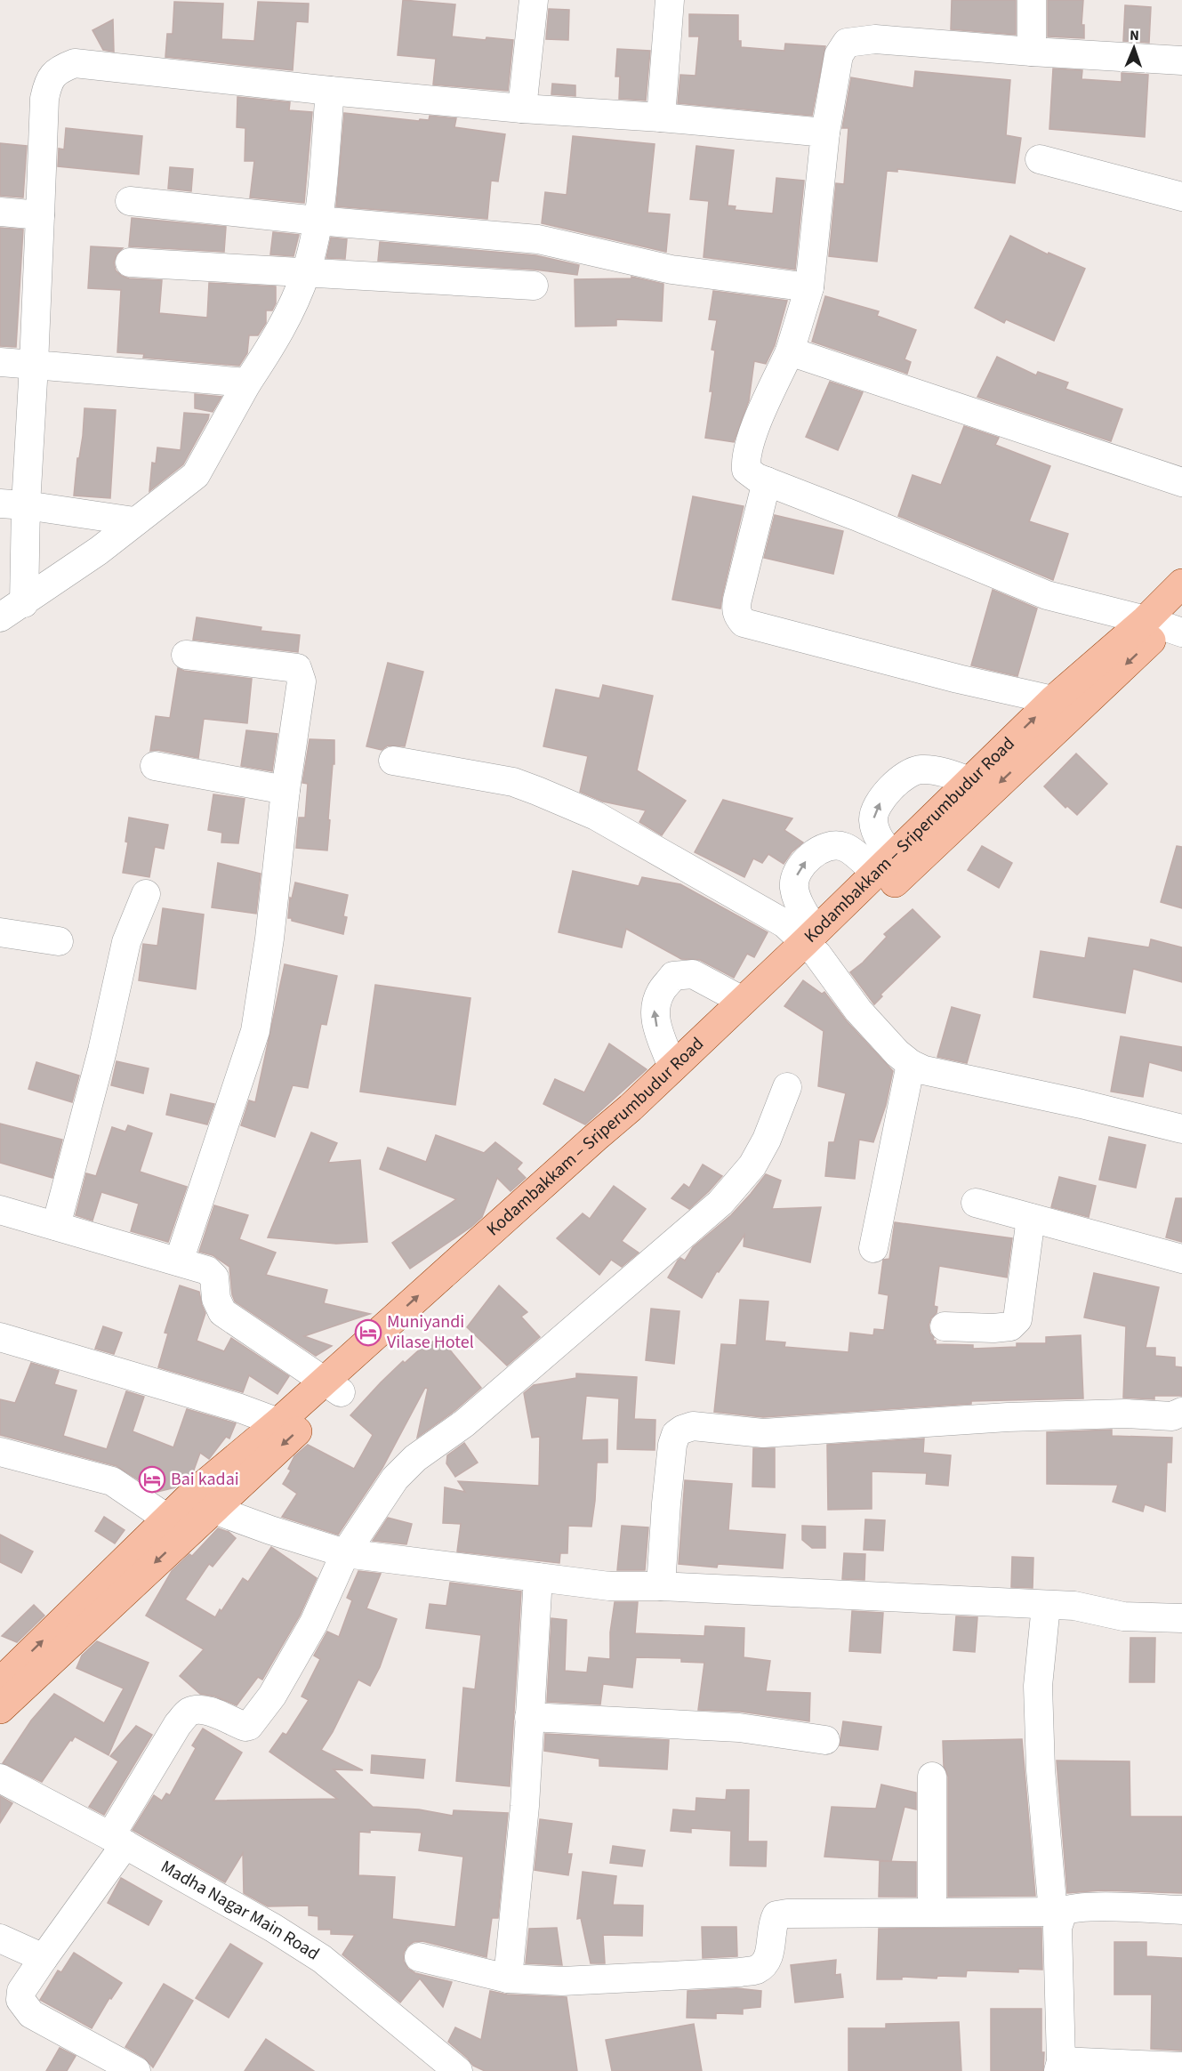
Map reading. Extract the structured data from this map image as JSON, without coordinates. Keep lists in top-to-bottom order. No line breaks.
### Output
{"streets":{"main road":["Kodambakkam – Sriperumbudur Road"],"street":["Madha Nagar Main Road"]},"places":{"hotel":["Muniyandi Vilase Hotel","Bai kadai"]},"north":"top"}
